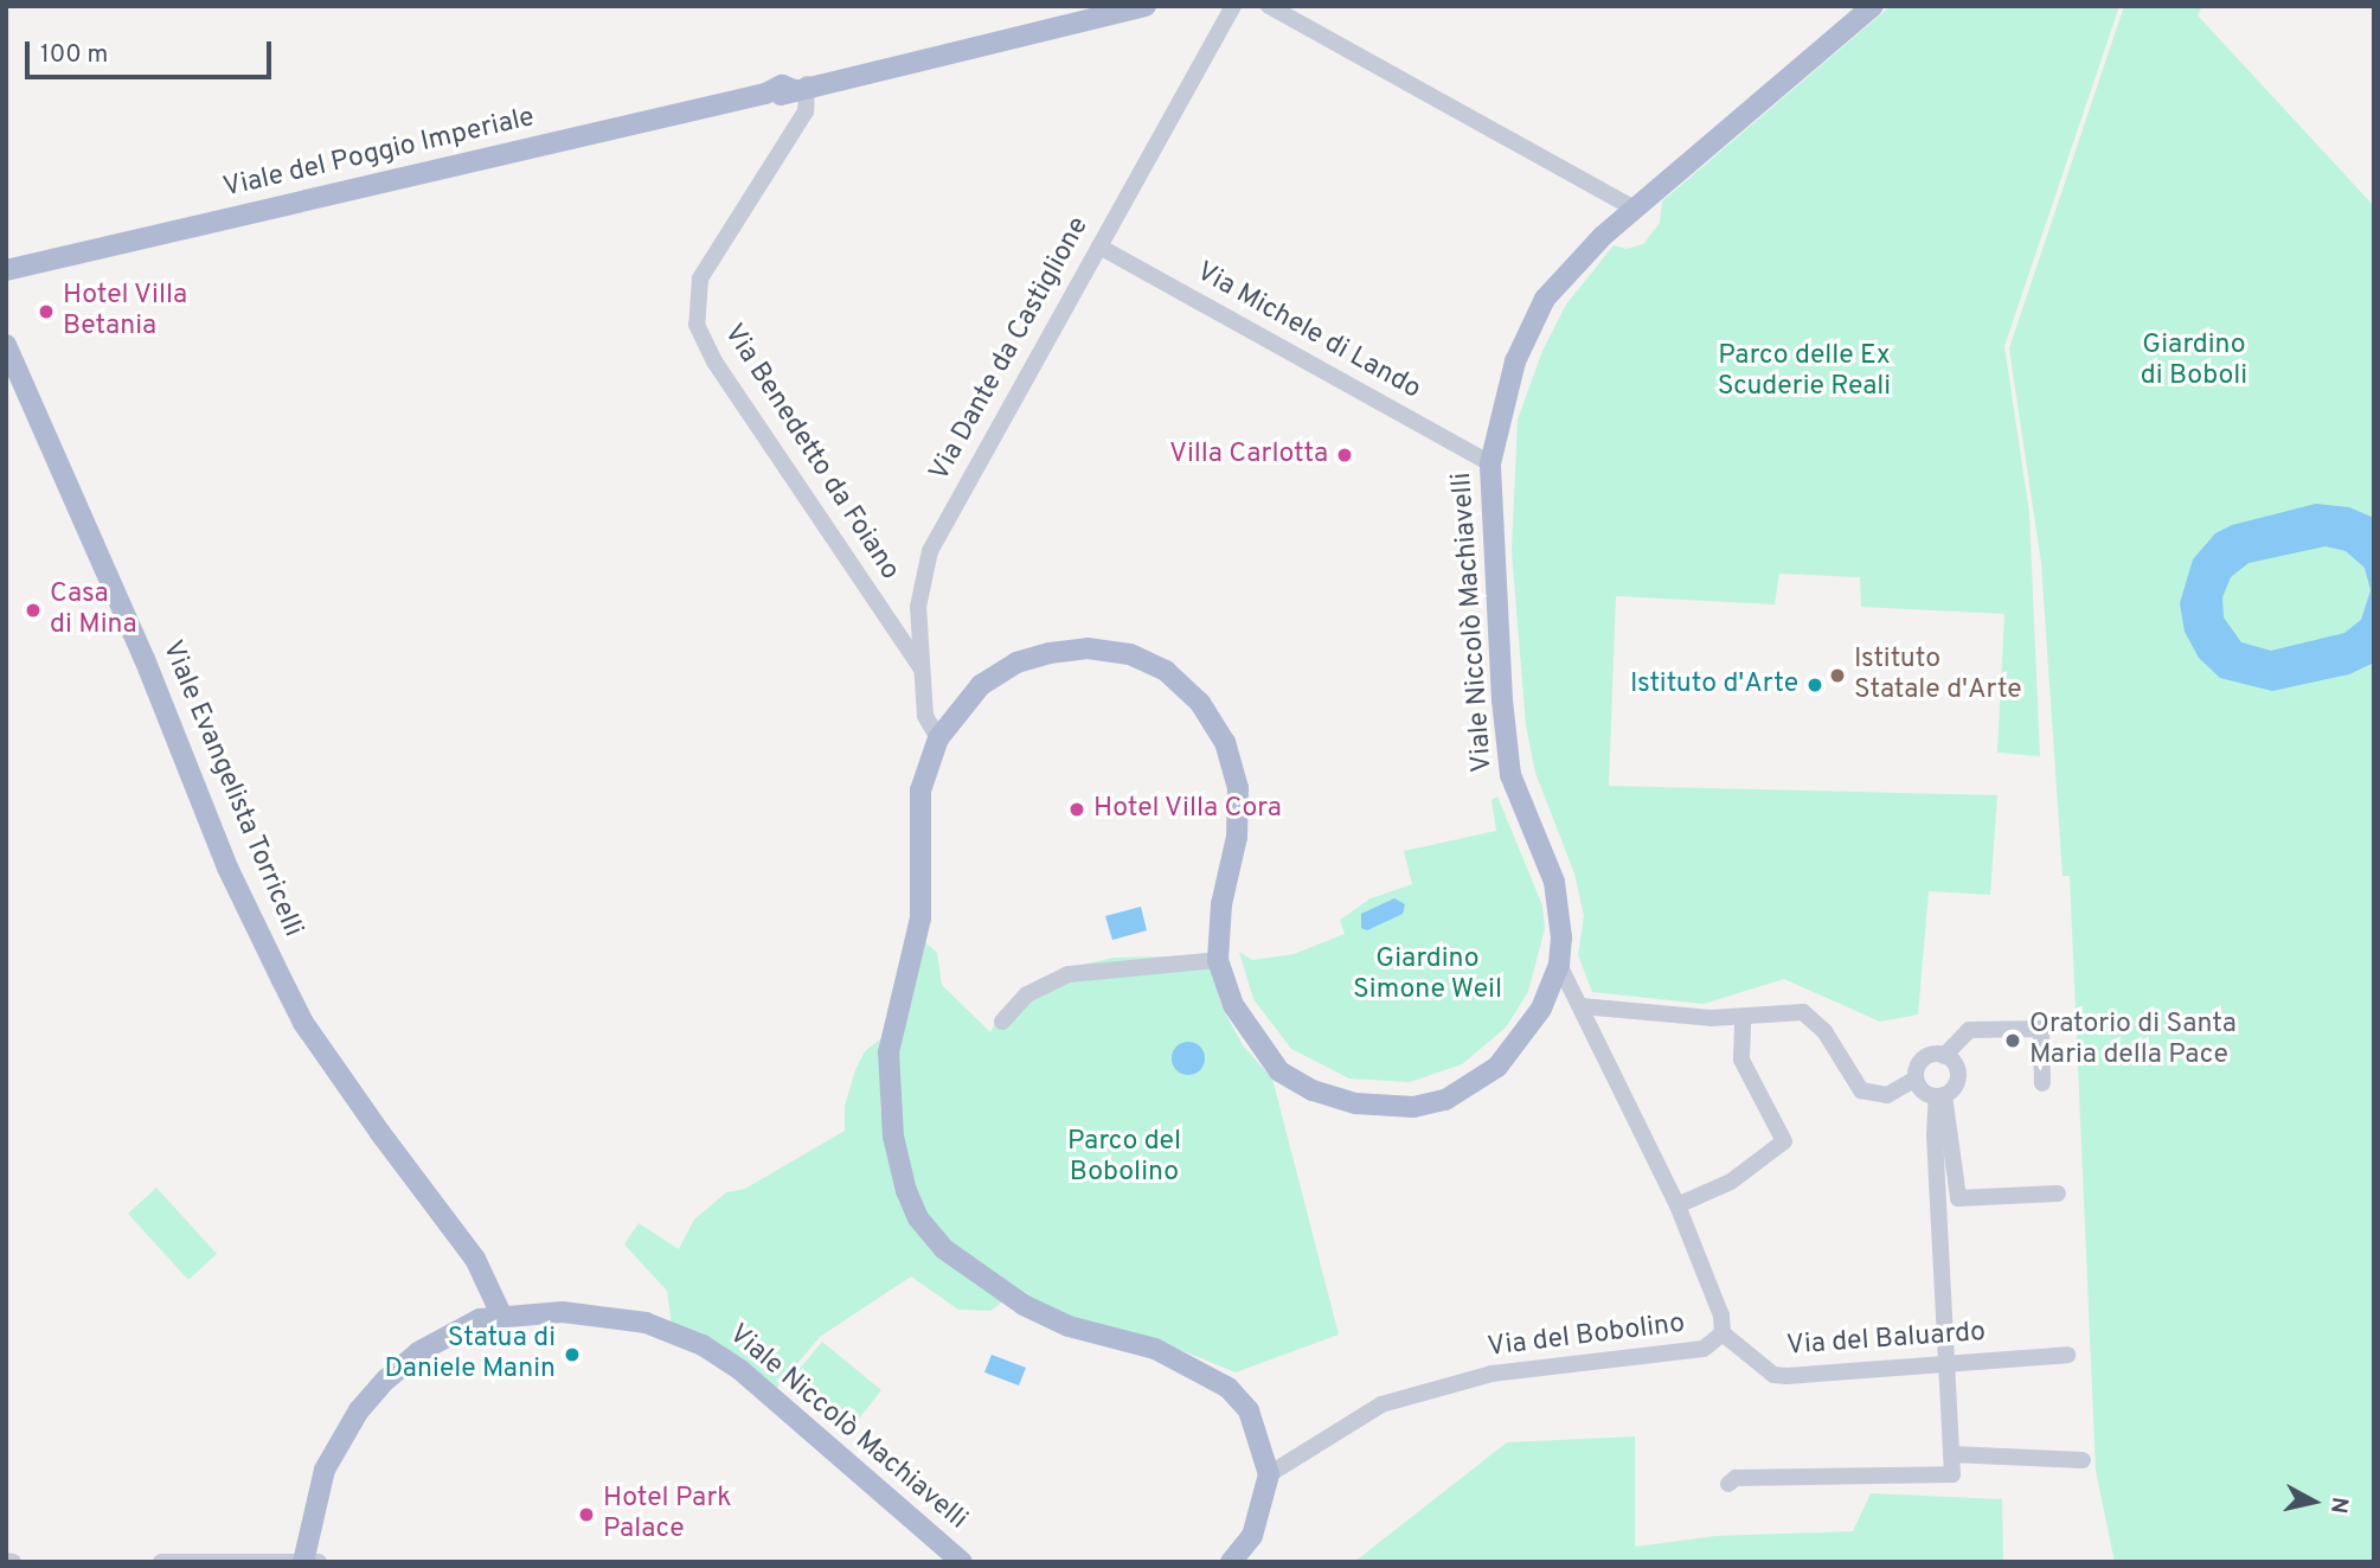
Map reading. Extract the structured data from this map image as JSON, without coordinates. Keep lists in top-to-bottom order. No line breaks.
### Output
{"streets":{"main road":["Viale del Poggio Imperiale","Viale Niccolò Machiavelli","Viale Evangelista Torricelli"],"street":["Via Michele di Lando","Via Dante da Castiglione","Via Benedetto da Foiano","Via del Bobolino","Via del Baluardo"]},"crossings":[["Viale del Poggio Imperiale","Via Benedetto da Foiano"],["Via Michele di Lando","Via Dante da Castiglione"],["Via Michele di Lando","Viale Niccolò Machiavelli"],["Via Dante da Castiglione","Via Benedetto da Foiano"],["Via Dante da Castiglione","Viale Niccolò Machiavelli"],["Viale Niccolò Machiavelli","Viale Evangelista Torricelli"],["Viale Niccolò Machiavelli","Via del Bobolino"],["Via del Bobolino","Via del Baluardo"]],"parks":["Giardino di Boboli","Parco delle Ex Scuderie Reali","Giardino Simone Weil","Parco del Bobolino"],"places":["Hotel Villa Betania","Villa Carlotta","Casa di Mina","Istituto Statale d'Arte","Istituto d'Arte","Hotel Villa Cora","Oratorio di Santa Maria della Pace","Statua di Daniele Manin","Hotel Park Palace"],"scale_bar":"100 m","north":"right"}
